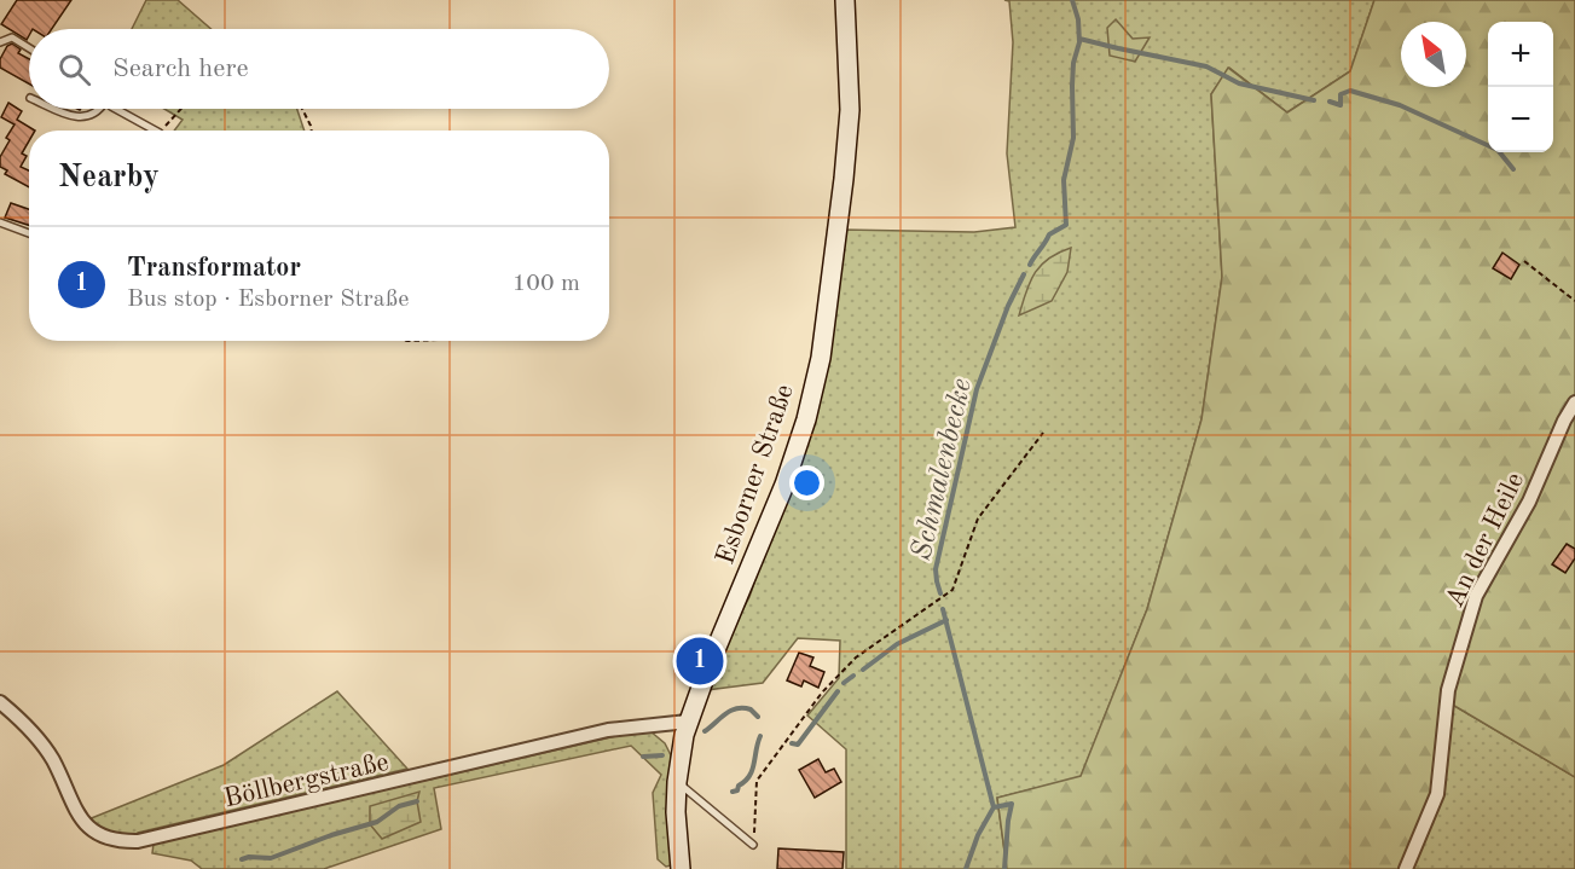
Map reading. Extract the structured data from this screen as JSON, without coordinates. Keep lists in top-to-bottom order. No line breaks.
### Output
{"streets":{"main road":["Esborner Straße"],"street":["An der Heile","Böllbergstraße"]},"crossings":[["Esborner Straße","Böllbergstraße"]],"water":["Schmalenbecke"],"north":"top left","page":{"map_buttons":["+","−"],"search":"Search here","heading":"Nearby","list":[{"mark":"1","name":"Transformator","note":"Bus stop · Esborner Straße","value":"100 m"}],"pins":"1"}}
